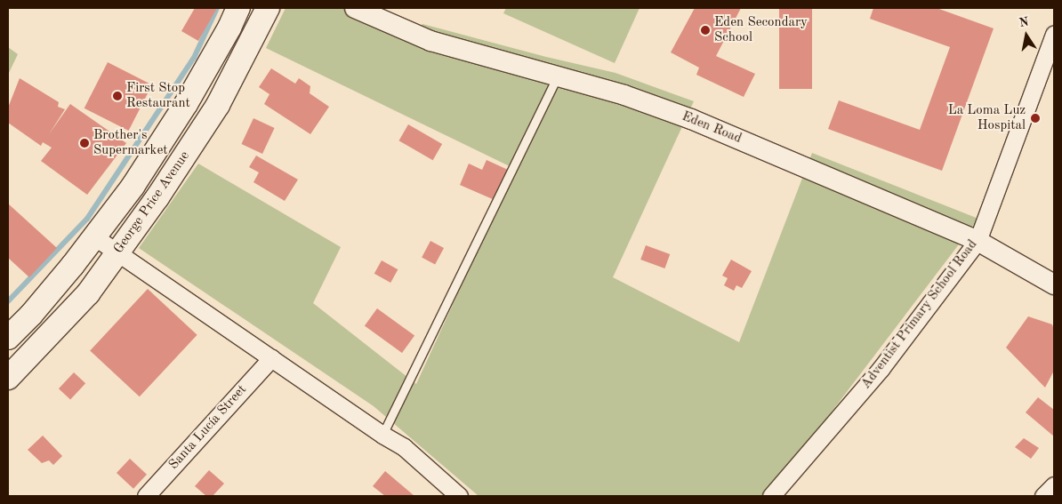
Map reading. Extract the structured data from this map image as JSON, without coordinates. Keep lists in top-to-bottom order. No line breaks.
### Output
{"streets":{"main road":["George Price Avenue"],"street":["Eden Road","Adventist Primary School Road","Santa Lucía Street"]},"crossings":[["Eden Road","Adventist Primary School Road"]],"places":["Eden Secondary School","First Stop Restaurant","La Loma Luz Hospital","Brother's Supermarket"],"north":"top"}
